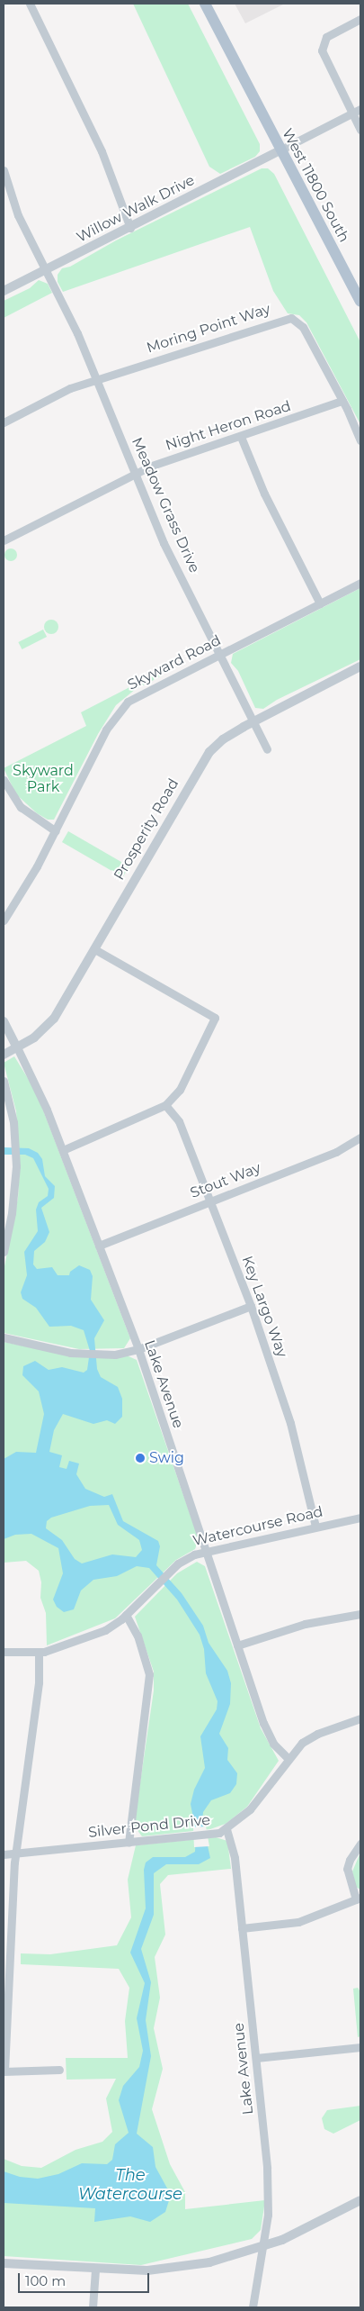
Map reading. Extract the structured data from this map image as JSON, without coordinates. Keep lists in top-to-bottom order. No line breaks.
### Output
{"streets":{"main road":["West 11800 South"],"street":["Willow Walk Drive","Moring Point Way","Night Heron Road","Meadow Grass Drive","Skyward Road","Prosperity Road","Stout Way","Key Largo Way","Lake Avenue","Watercourse Road","Silver Pond Drive"]},"crossings":[["West 11800 South","Willow Walk Drive"],["Willow Walk Drive","Meadow Grass Drive"],["Moring Point Way","Night Heron Road"],["Moring Point Way","Meadow Grass Drive"],["Night Heron Road","Meadow Grass Drive"],["Meadow Grass Drive","Skyward Road"],["Meadow Grass Drive","Prosperity Road"],["Prosperity Road","Lake Avenue"],["Stout Way","Key Largo Way"],["Stout Way","Lake Avenue"],["Key Largo Way","Watercourse Road"],["Lake Avenue","Watercourse Road"],["Lake Avenue","Silver Pond Drive"]],"water":["The Watercourse"],"parks":["Skyward Park"],"places":["Swig"],"scale_bar":"100 m"}
